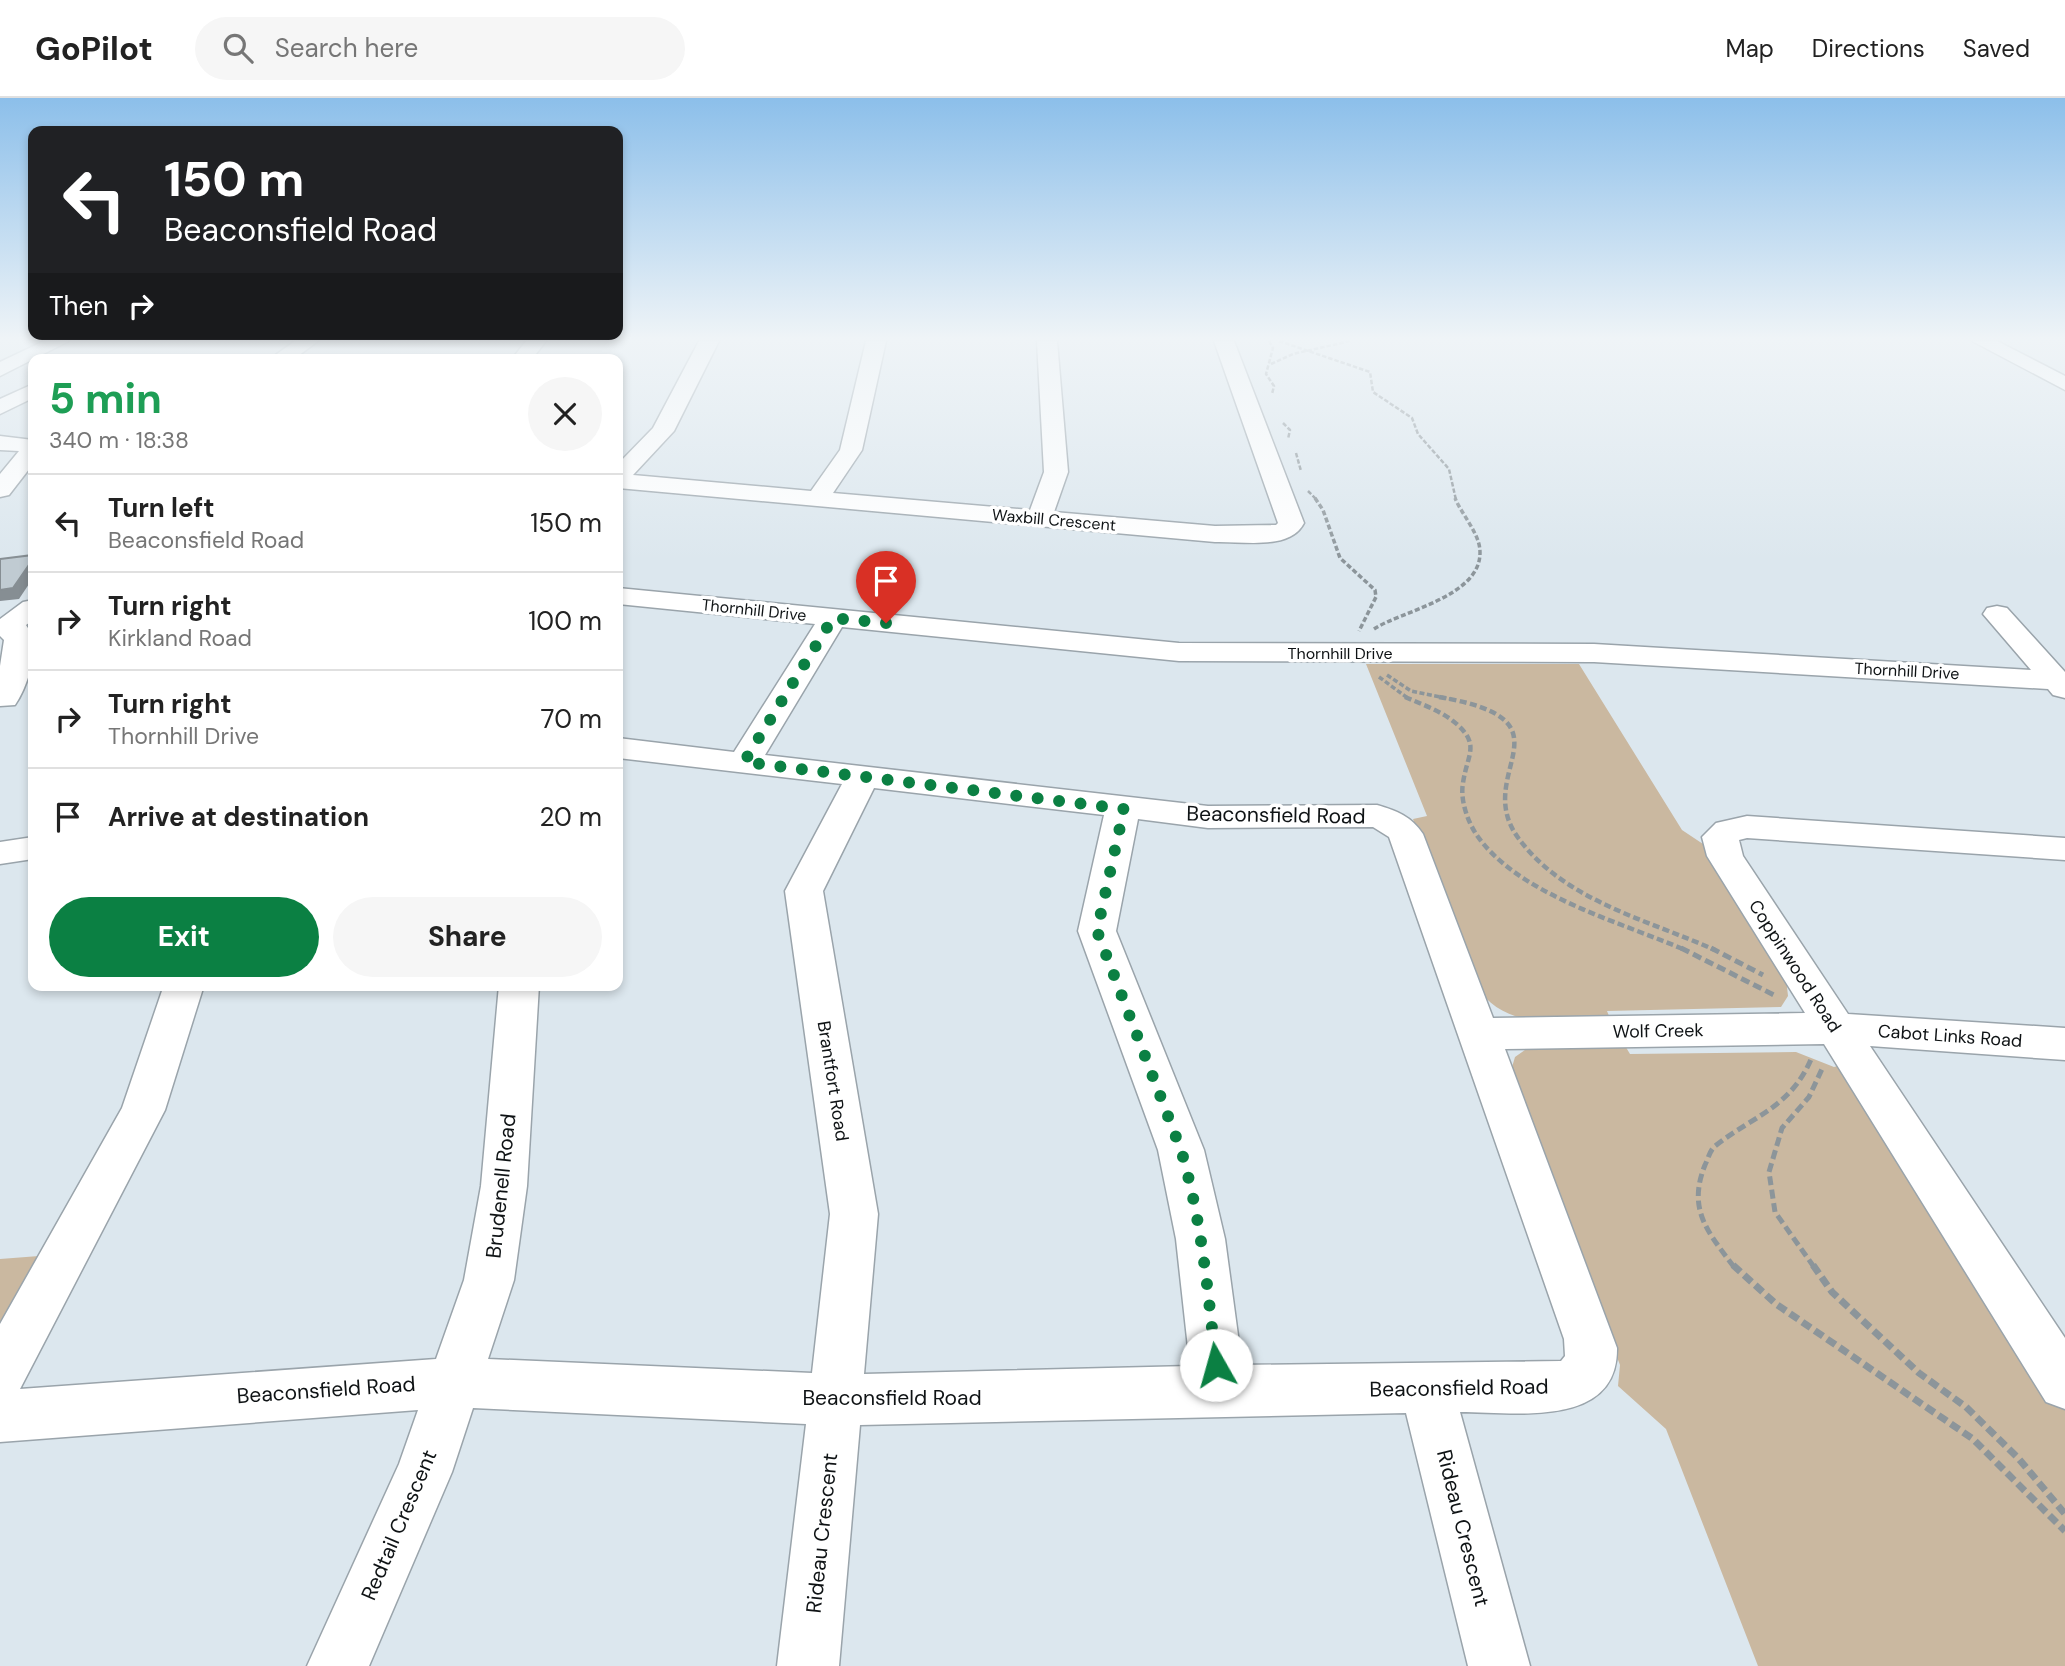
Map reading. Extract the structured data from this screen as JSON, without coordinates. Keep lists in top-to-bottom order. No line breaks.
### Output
{"streets":{"street":["Waxbill Crescent","Thornhill Drive","Beaconsfield Road","Coppinwood Road","Wolf Creek","Cabot Links Road","Brantfort Road","Brudenell Road","Redtail Crescent","Rideau Crescent"]},"crossings":[["Beaconsfield Road","Wolf Creek"],["Beaconsfield Road","Brantfort Road"],["Beaconsfield Road","Brudenell Road"],["Beaconsfield Road","Redtail Crescent"],["Beaconsfield Road","Rideau Crescent"],["Coppinwood Road","Wolf Creek"],["Coppinwood Road","Cabot Links Road"],["Wolf Creek","Cabot Links Road"],["Brantfort Road","Rideau Crescent"],["Brudenell Road","Redtail Crescent"]],"page":{"header":"GoPilot","search":"Search here","nav":["Map","Directions","Saved"],"turn":["150 m","Beaconsfield Road"],"then":"Then","heading":["5 min","340 m · 18:38"],"list":[{"name":"Turn left","note":"Beaconsfield Road","value":"150 m"},{"name":"Turn right","note":"Kirkland Road","value":"100 m"},{"name":"Turn right","note":"Thornhill Drive","value":"70 m"},{"name":"Arrive at destination","value":"20 m"}],"buttons":["Exit","Share"]}}
